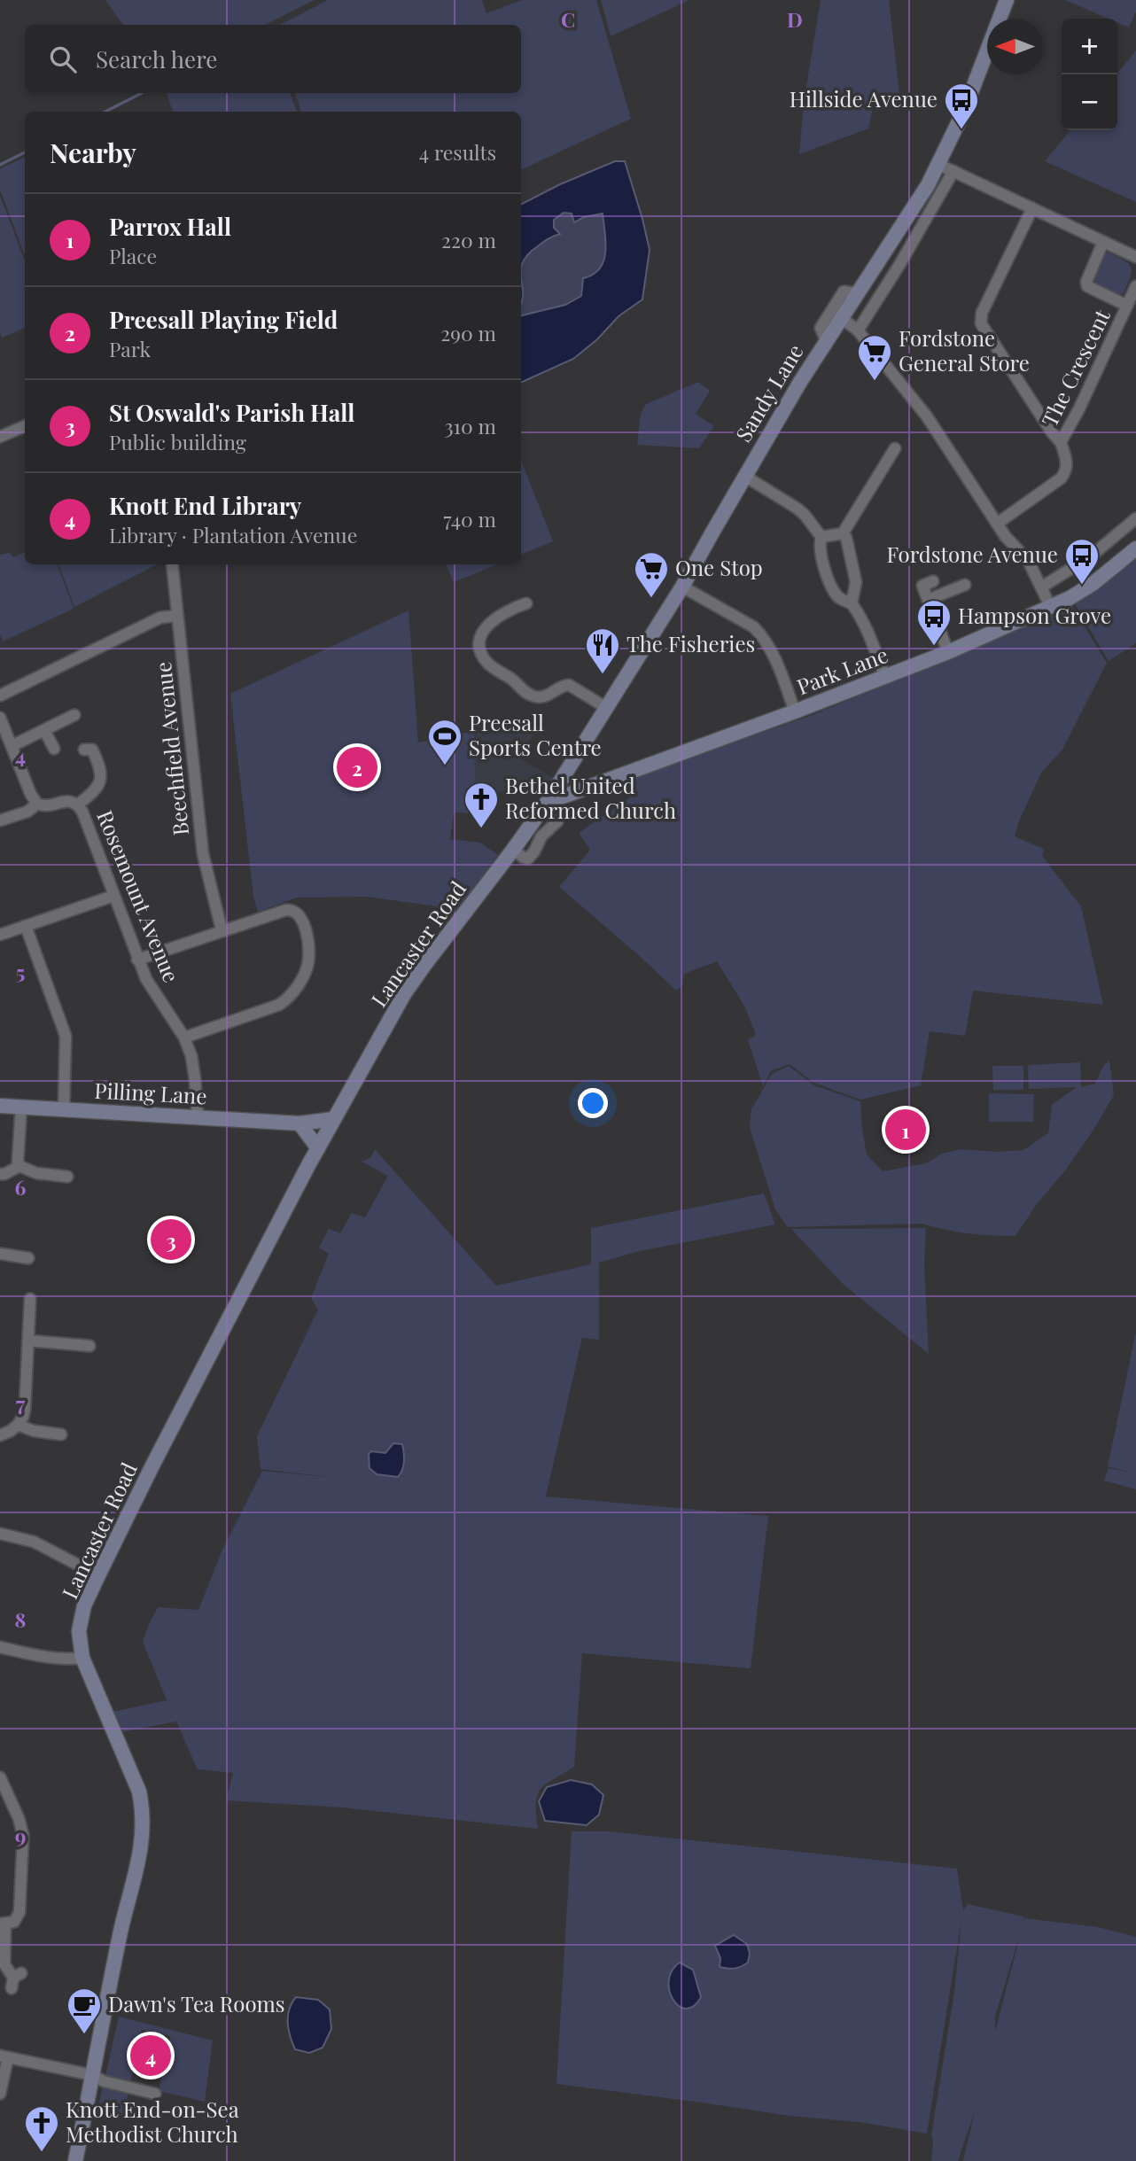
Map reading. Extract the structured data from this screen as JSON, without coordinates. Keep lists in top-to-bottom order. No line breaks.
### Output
{"streets":{"main road":["Sandy Lane","Park Lane","Lancaster Road","Pilling Lane"],"street":["The Crescent","Beechfield Avenue","Rosemount Avenue"]},"crossings":[["Sandy Lane","Park Lane"],["Sandy Lane","Lancaster Road"],["Park Lane","Lancaster Road"],["Rosemount Avenue","Pilling Lane"],["Lancaster Road","Pilling Lane"]],"places":{"bus stop":["Hillside Avenue","Fordstone Avenue","Hampson Grove"],"supermarket":["Fordstone General Store","One Stop"],"restaurant":["The Fisheries"],"sports":["Preesall Sports Centre"],"church":["Bethel United Reformed Church","Knott End-on-Sea Methodist Church"],"cafe":["Dawn's Tea Rooms"]},"north":"left","page":{"map_buttons":["+","−"],"search":"Search here","heading":["Nearby","4 results"],"list":[{"mark":"1","name":"Parrox Hall","note":"Place","value":"220 m"},{"mark":"2","name":"Preesall Playing Field","note":"Park","value":"290 m"},{"mark":"3","name":"St Oswald's Parish Hall","note":"Public building","value":"310 m"},{"mark":"4","name":"Knott End Library","note":"Library · Plantation Avenue","value":"740 m"}],"pins":["2","1","3","4"]},"grid":{"columns":["C","D"],"rows":["4","5","6","7","8","9"]}}
